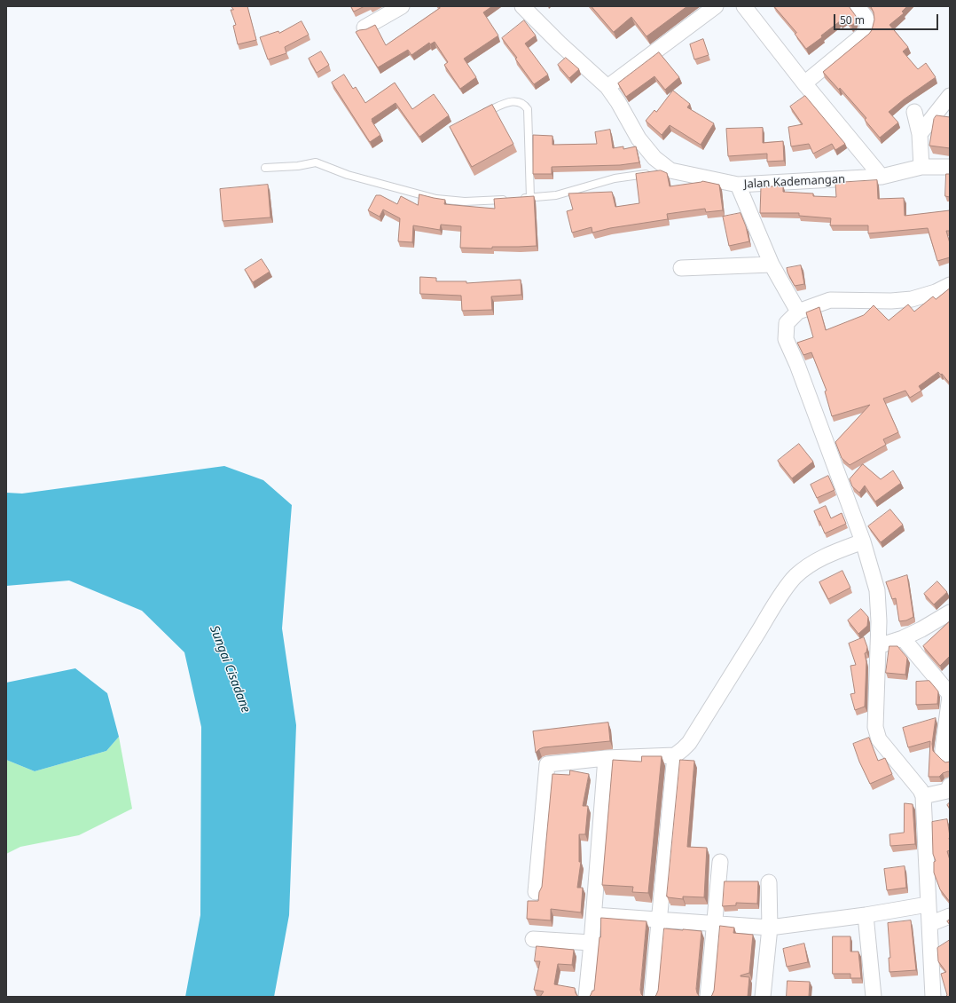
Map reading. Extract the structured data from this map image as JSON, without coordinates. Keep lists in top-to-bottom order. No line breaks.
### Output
{"streets":{"street":["Jalan Kademangan"]},"water":["Sungai Cisadane"],"scale_bar":"50 m"}
